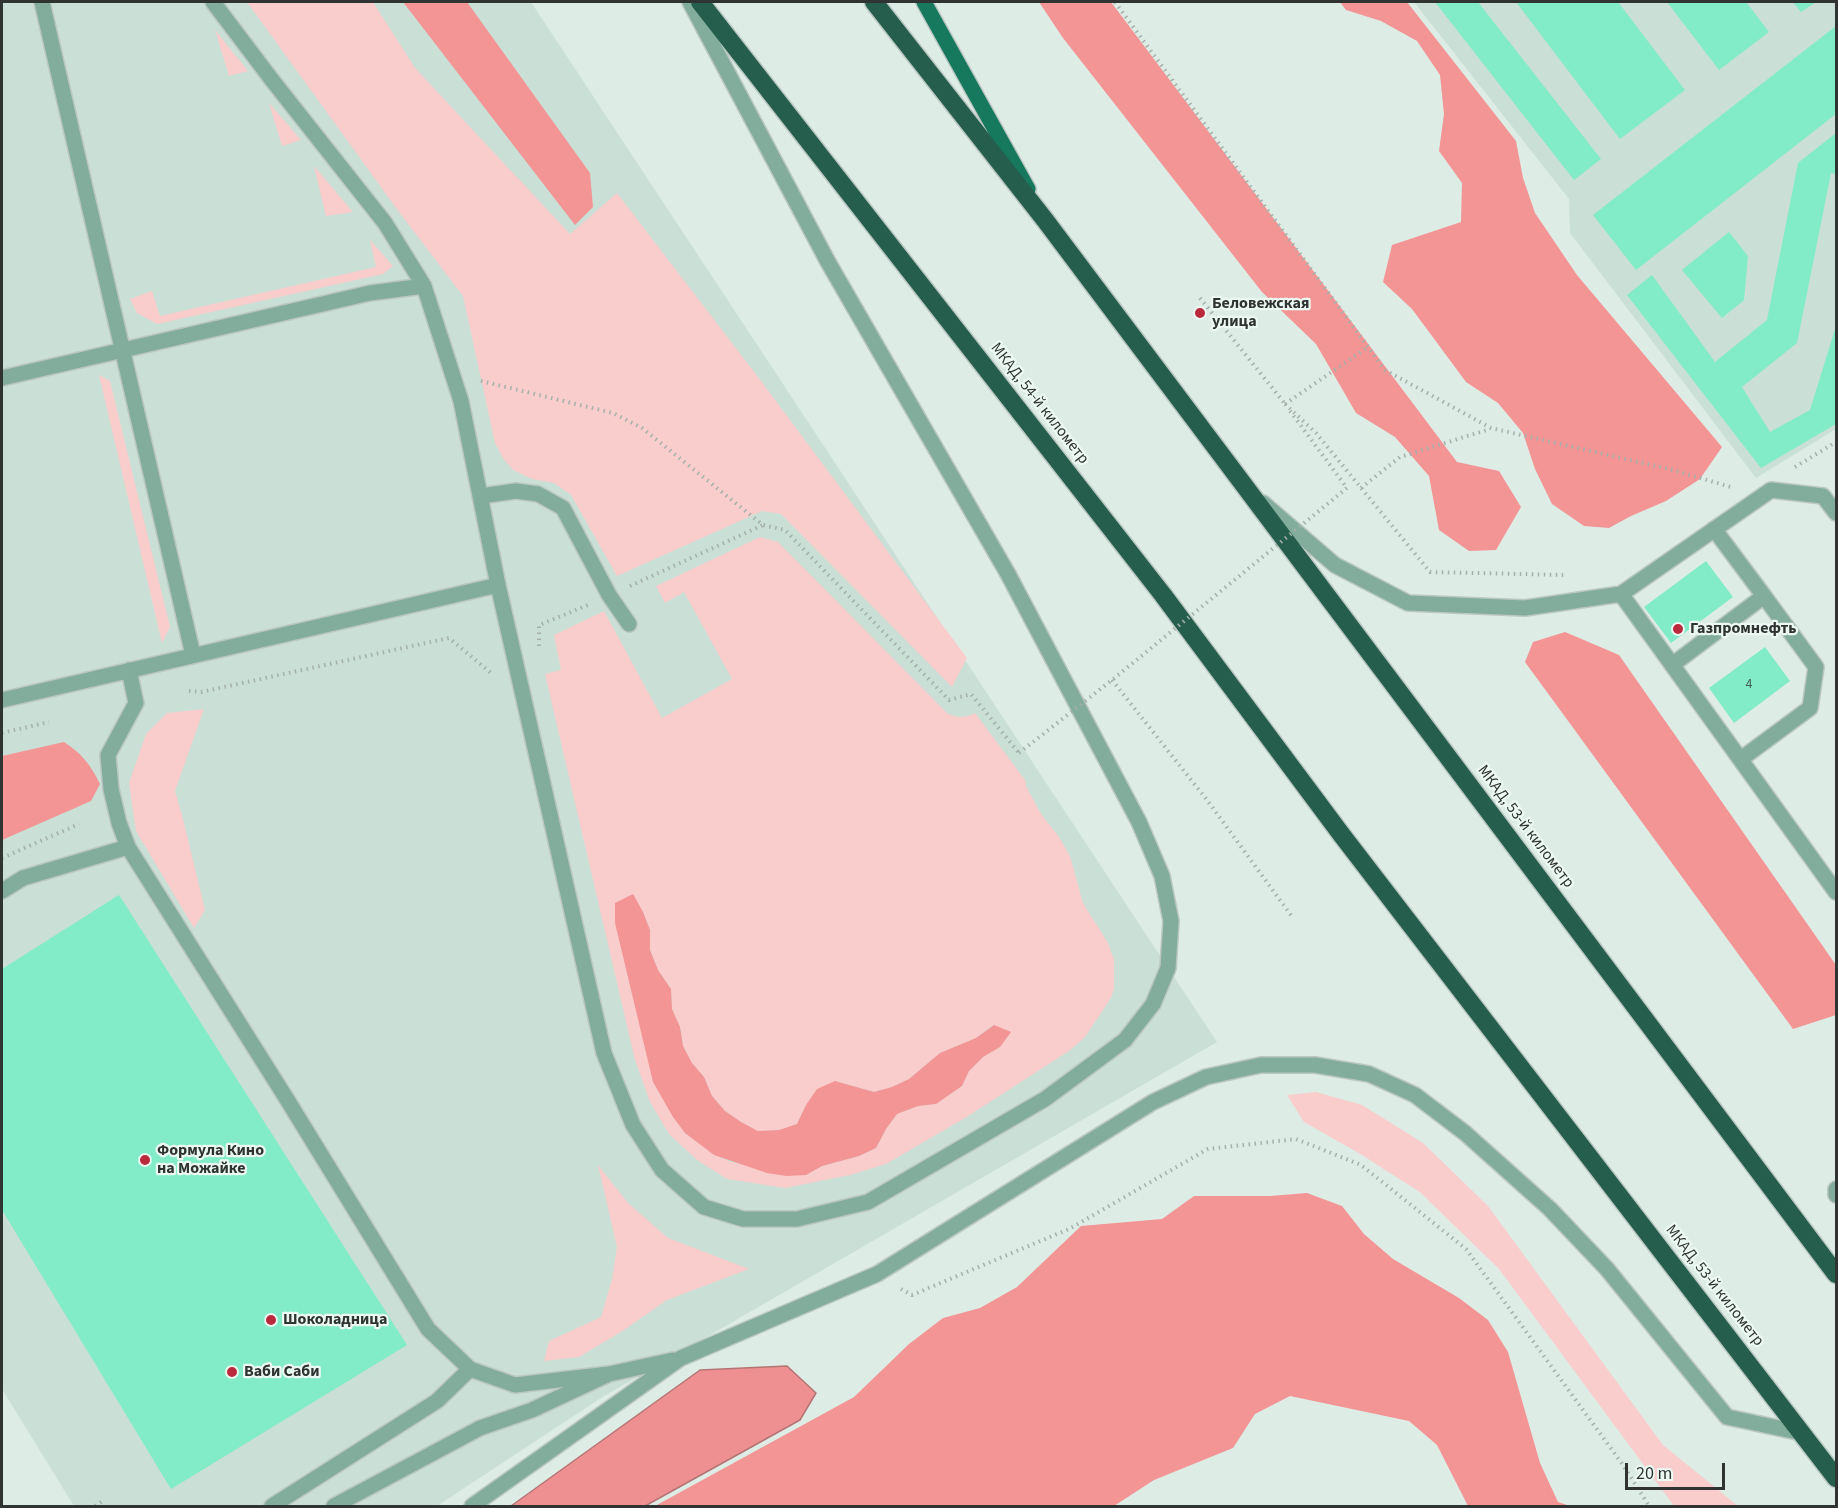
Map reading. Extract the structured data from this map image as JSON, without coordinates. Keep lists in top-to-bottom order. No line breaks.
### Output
{"streets":{"highway":["МКАД, 54-й километр","МКАД, 53-й километр"]},"crossings":[["МКАД, 54-й километр","МКАД, 53-й километр"]],"places":["Беловежская улица","Газпромнефть","Формула Кино на Можайке","Шоколадница","Ваби Саби"],"house_numbers":["4"],"scale_bar":"20 m"}
